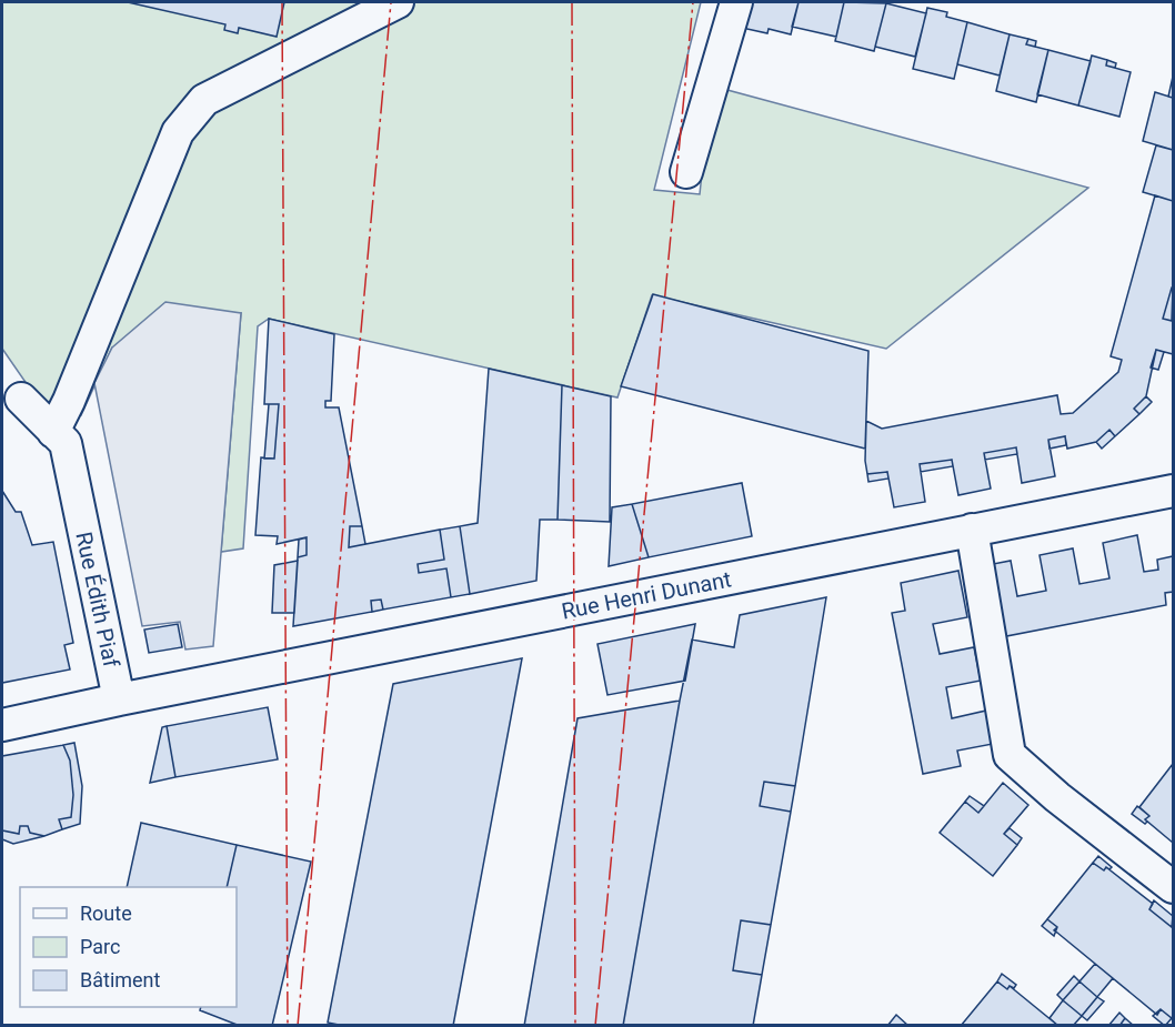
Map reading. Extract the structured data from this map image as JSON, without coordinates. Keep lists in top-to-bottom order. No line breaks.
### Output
{"streets":{"street":["Rue Henri Dunant","Rue Édith Piaf"]},"crossings":[["Rue Henri Dunant","Rue Édith Piaf"]],"legend":["Route","Parc","Bâtiment"]}
